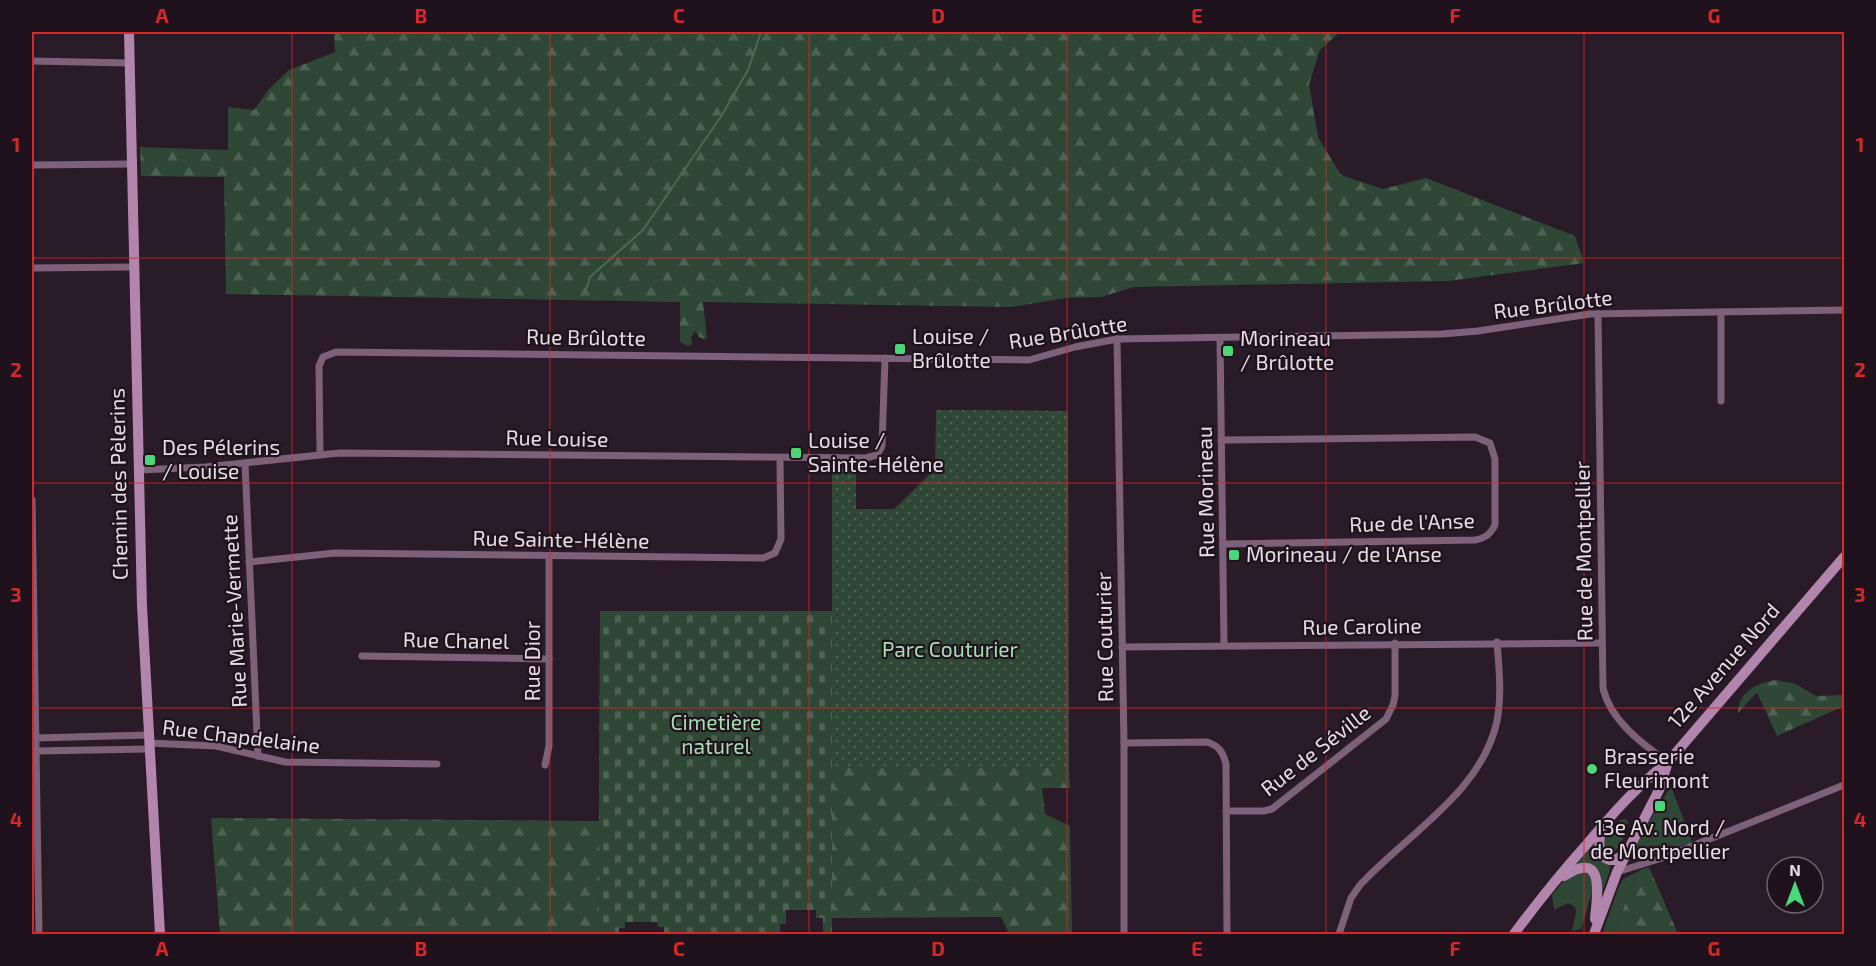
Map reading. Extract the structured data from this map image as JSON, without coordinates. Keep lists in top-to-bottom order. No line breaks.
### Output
{"streets":{"street":["Rue Brûlotte","Rue Louise","Chemin des Pèlerins","Rue Morineau","Rue de l'Anse","Rue Sainte-Hélène","Rue de Montpellier","Rue Marie-Vermette","Rue Caroline","Rue Couturier","Rue Chanel","Rue Dior","12e Avenue Nord","Rue Chapdelaine","Rue de Séville"]},"crossings":[["Rue Brûlotte","Rue Louise"],["Rue Brûlotte","Rue Morineau"],["Rue Brûlotte","Rue de Montpellier"],["Rue Brûlotte","Rue Couturier"],["Rue Louise","Chemin des Pèlerins"],["Rue Louise","Rue Sainte-Hélène"],["Rue Louise","Rue Marie-Vermette"],["Chemin des Pèlerins","Rue Chapdelaine"],["Rue Morineau","Rue de l'Anse"],["Rue Morineau","Rue Caroline"],["Rue Sainte-Hélène","Rue Marie-Vermette"],["Rue Sainte-Hélène","Rue Dior"],["Rue de Montpellier","Rue Caroline"],["Rue de Montpellier","12e Avenue Nord"],["Rue Marie-Vermette","Rue Chapdelaine"],["Rue Caroline","Rue Couturier"],["Rue Caroline","Rue de Séville"],["Rue Chanel","Rue Dior"]],"parks":["Parc Couturier","Cimetière naturel"],"places":{"transit":["Louise / Brûlotte","Morineau / Brûlotte","Louise / Sainte-Hélène","Des Pélerins / Louise","Morineau / de l'Anse","13e Av. Nord / de Montpellier"],"other":["Brasserie Fleurimont"]},"north":"top","grid":{"columns":["A","B","C","D","E","F","G"],"rows":["1","2","3","4"]}}
